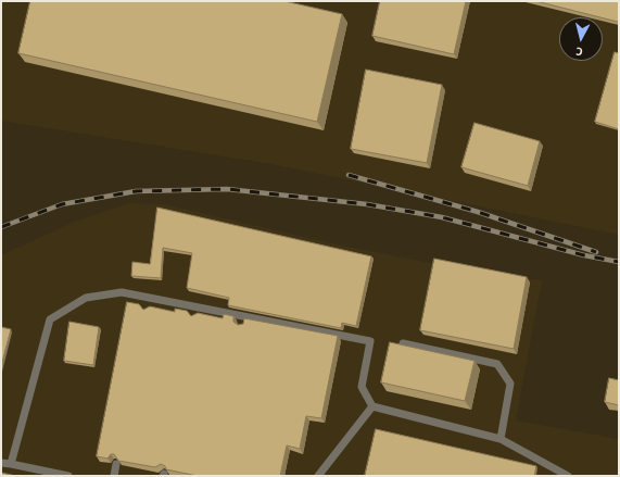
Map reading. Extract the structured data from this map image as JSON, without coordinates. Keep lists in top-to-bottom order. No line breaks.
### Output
{"north":"bottom"}
